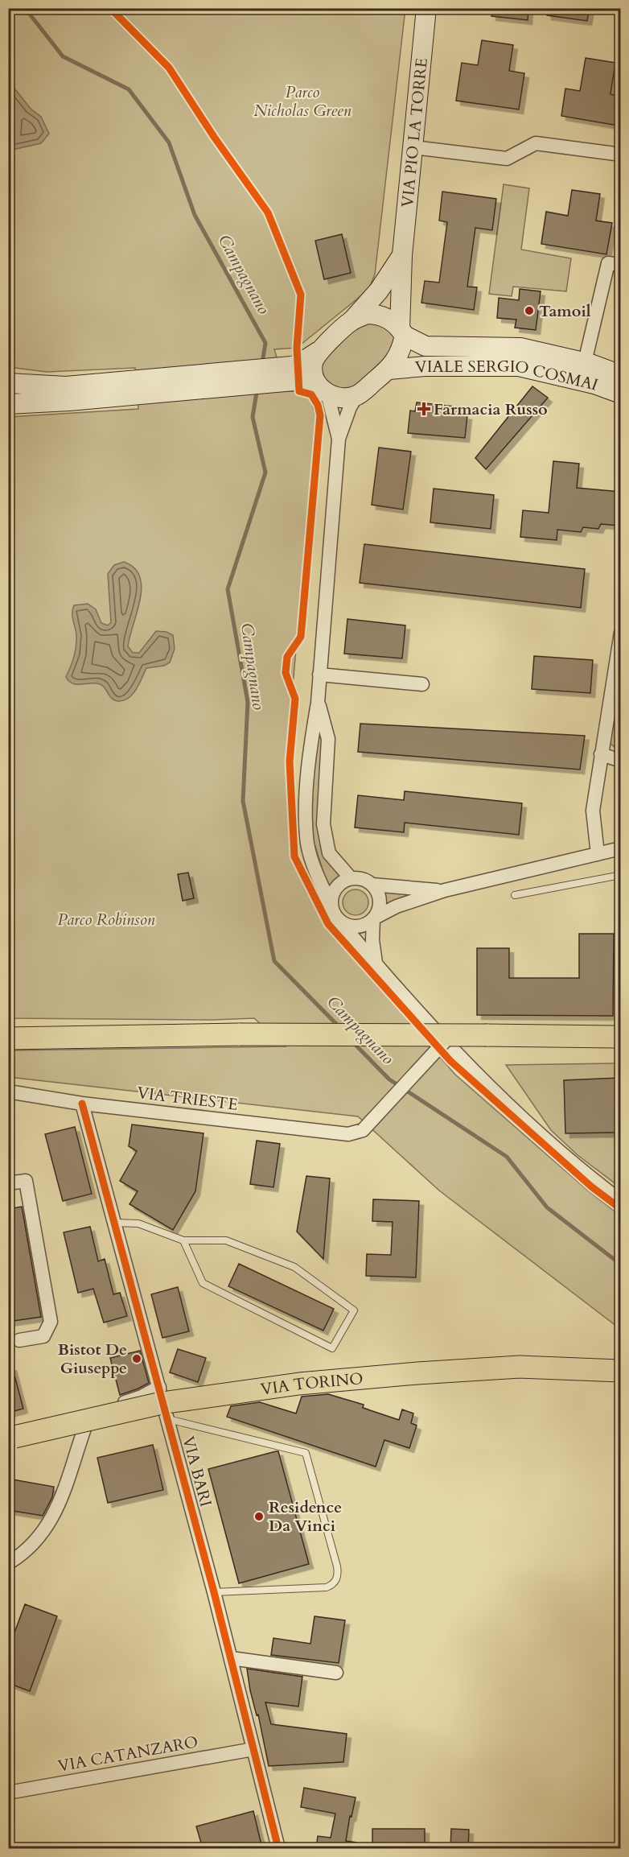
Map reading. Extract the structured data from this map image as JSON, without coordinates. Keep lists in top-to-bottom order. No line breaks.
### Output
{"streets":{"main road":["VIA TORINO"],"street":["VIA PIO LA TORRE","VIALE SERGIO COSMAI","VIA TRIESTE","VIA BARI","VIA CATANZARO"]},"crossings":[["VIA PIO LA TORRE","VIALE SERGIO COSMAI"],["VIA TRIESTE","VIA BARI"],["VIA BARI","VIA CATANZARO"]],"water":["Campagnano"],"parks":["Parco Nicholas Green","Parco Robinson"],"places":{"other":["Tamoil","Bistot De Giuseppe","Residence Da Vinci"],"health":["Farmacia Russo"]}}
